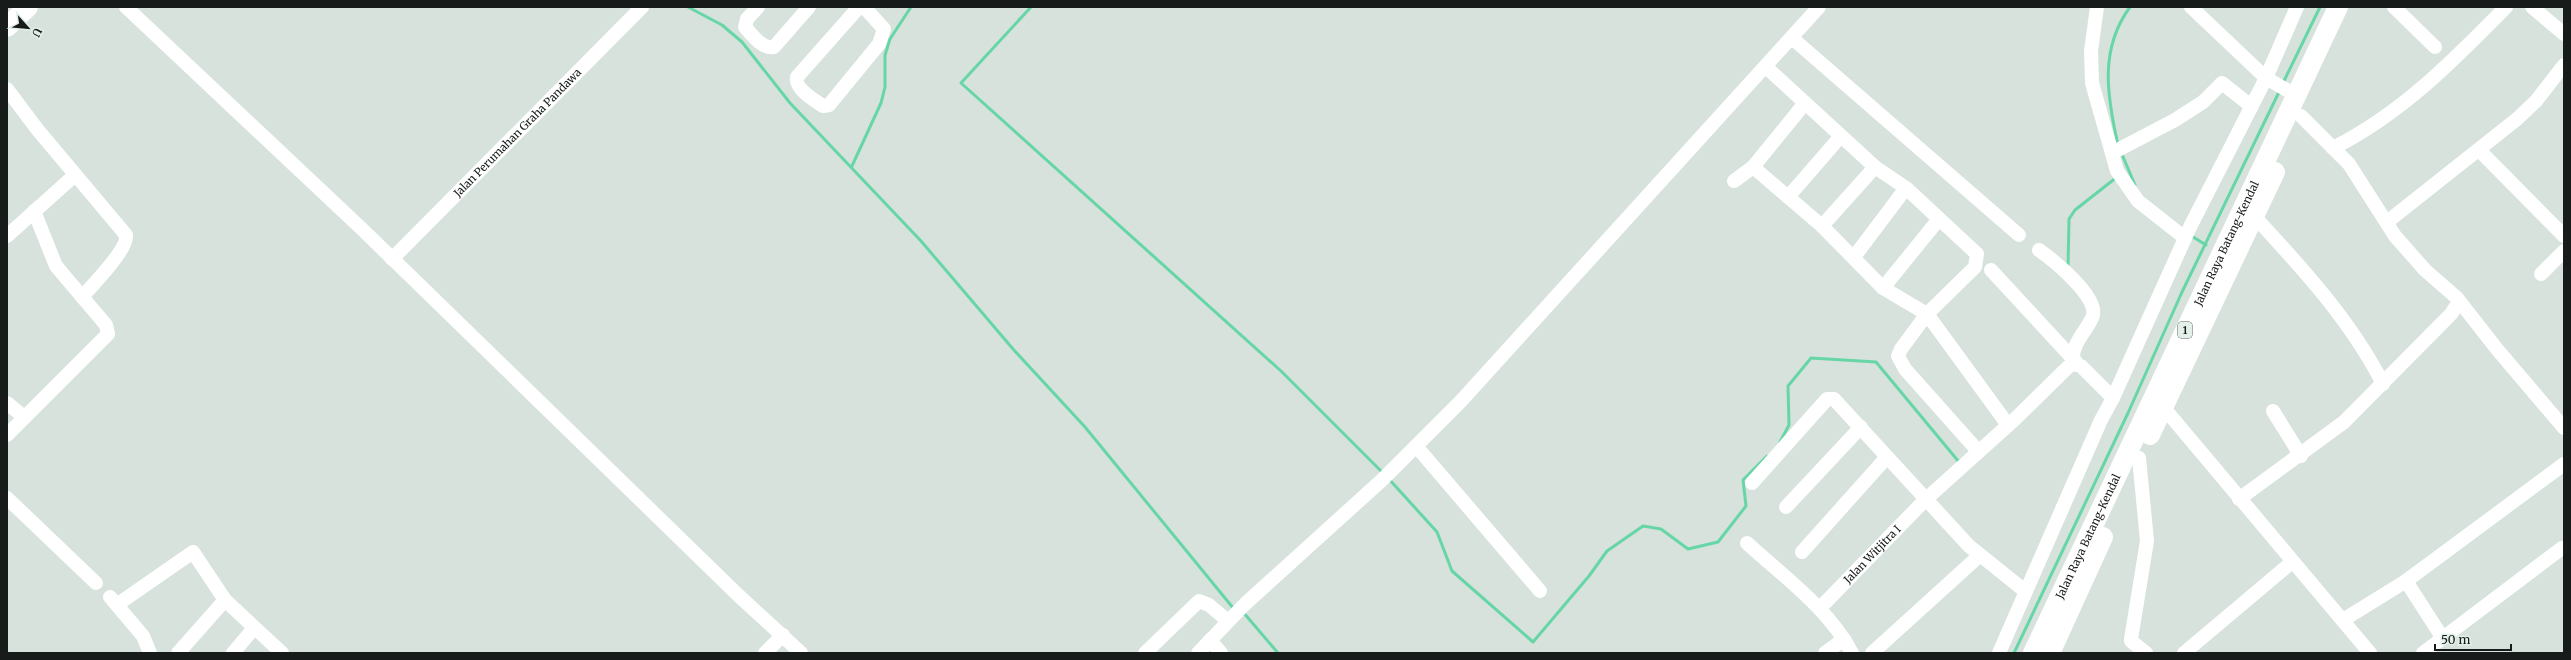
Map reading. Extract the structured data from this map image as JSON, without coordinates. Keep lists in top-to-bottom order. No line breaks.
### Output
{"streets":{"highway":["Jalan Raya Batang-Kendal","1"],"street":["Jalan Perumahan Graha Pandawa","Jalan Witjitra I"]},"scale_bar":"50 m","north":"bottom right"}
